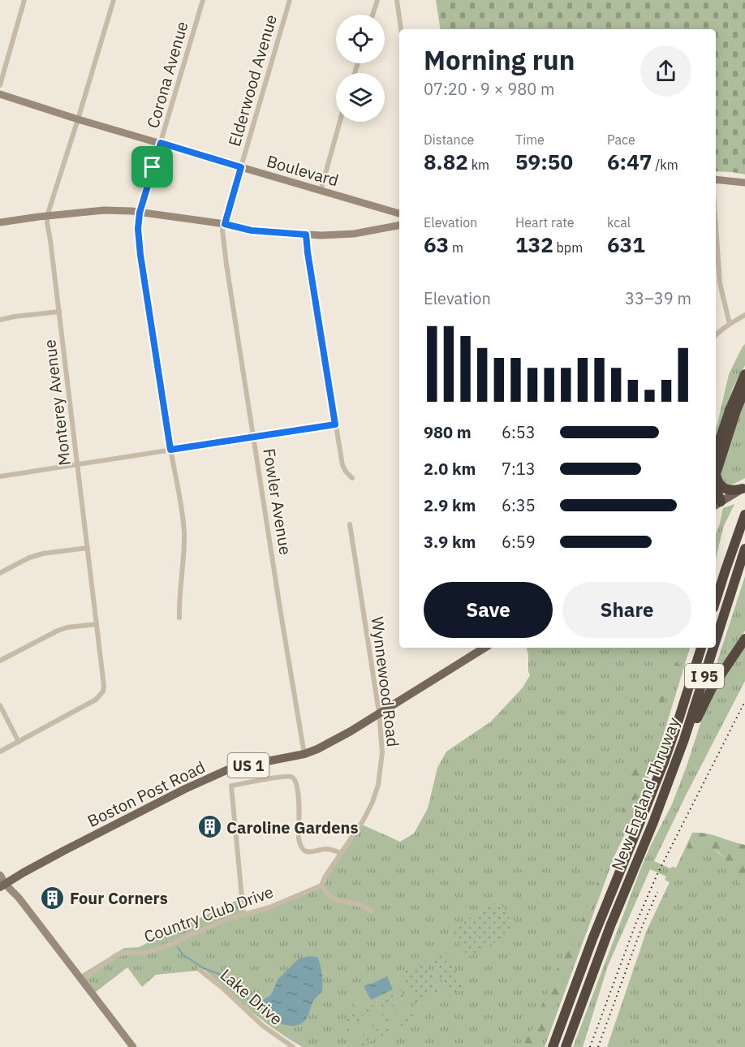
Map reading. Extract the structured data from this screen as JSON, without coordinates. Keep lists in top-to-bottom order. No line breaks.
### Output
{"streets":{"highway":["I 95","New England Thruway"],"main road":["US 1","Boston Post Road"],"street":["Corona Avenue","Elderwood Avenue","Boulevard","Monterey Avenue","Fowler Avenue","Wynnewood Road","Country Club Drive","Lake Drive"]},"crossings":[["Corona Avenue","Boulevard"],["Elderwood Avenue","Boulevard"],["Elderwood Avenue","Fowler Avenue"],["Boulevard","Monterey Avenue"],["Fowler Avenue","Boston Post Road"],["Wynnewood Road","Boston Post Road"],["Wynnewood Road","Country Club Drive"]],"places":{"building":["Caroline Gardens","Four Corners"]},"page":{"heading":["Morning run","07:20 · 9 × 980 m"],"stats":[["Distance","8.82 km"],["Time","59:50"],["Pace","6:47 /km"],["Elevation","63 m"],["Heart rate","132 bpm"],["kcal","631"]],"chart":["Elevation","33–39 m"],"list":[{"name":"980 m","note":"6:53"},{"name":"2.0 km","note":"7:13"},{"name":"2.9 km","note":"6:35"},{"name":"3.9 km","note":"6:59"}],"buttons":["Save","Share"]}}
